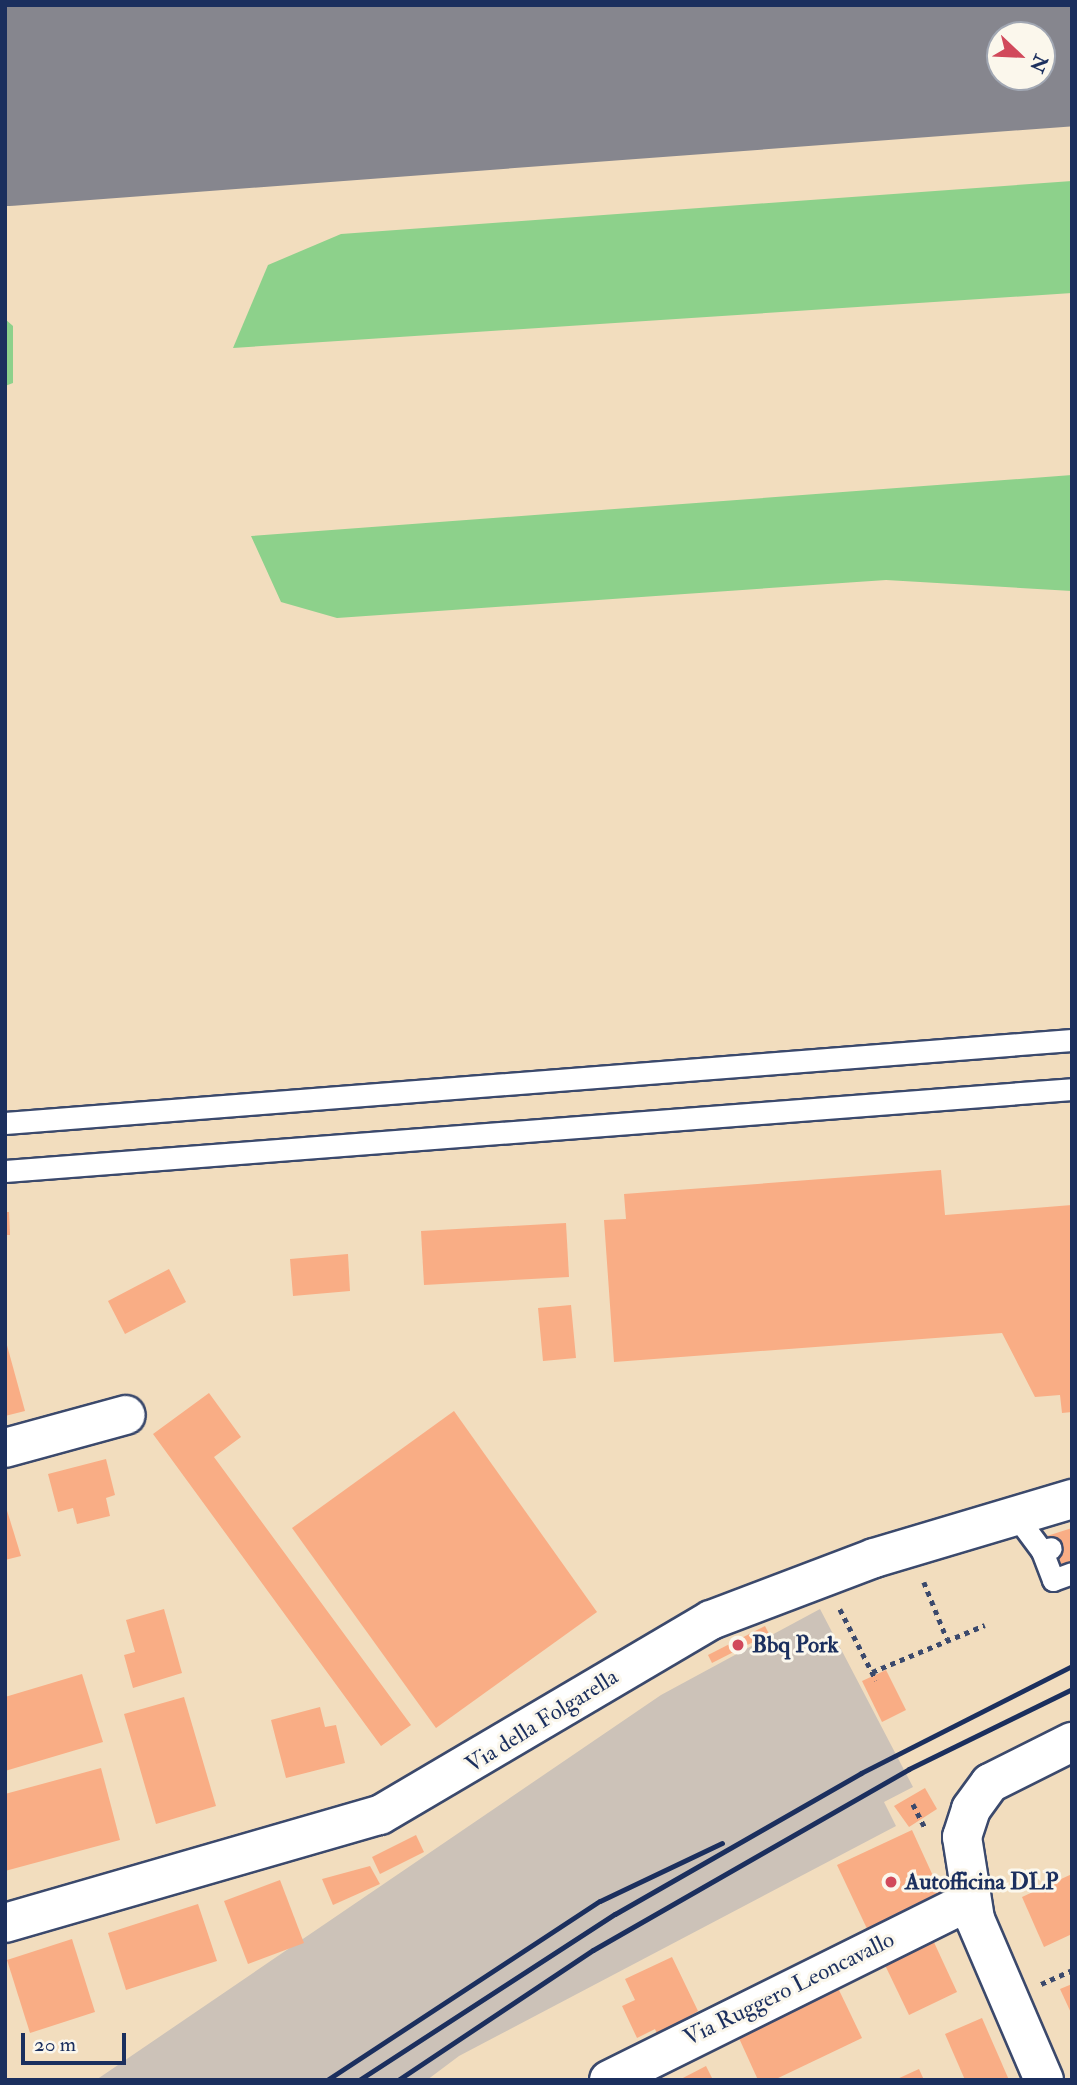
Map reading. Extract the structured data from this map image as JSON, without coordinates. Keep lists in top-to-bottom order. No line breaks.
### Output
{"streets":{"street":["Via della Folgarella","Via Ruggero Leoncavallo"]},"places":["Bbq Pork","Autofficina DLP"],"scale_bar":"20 m","north":"bottom right"}
